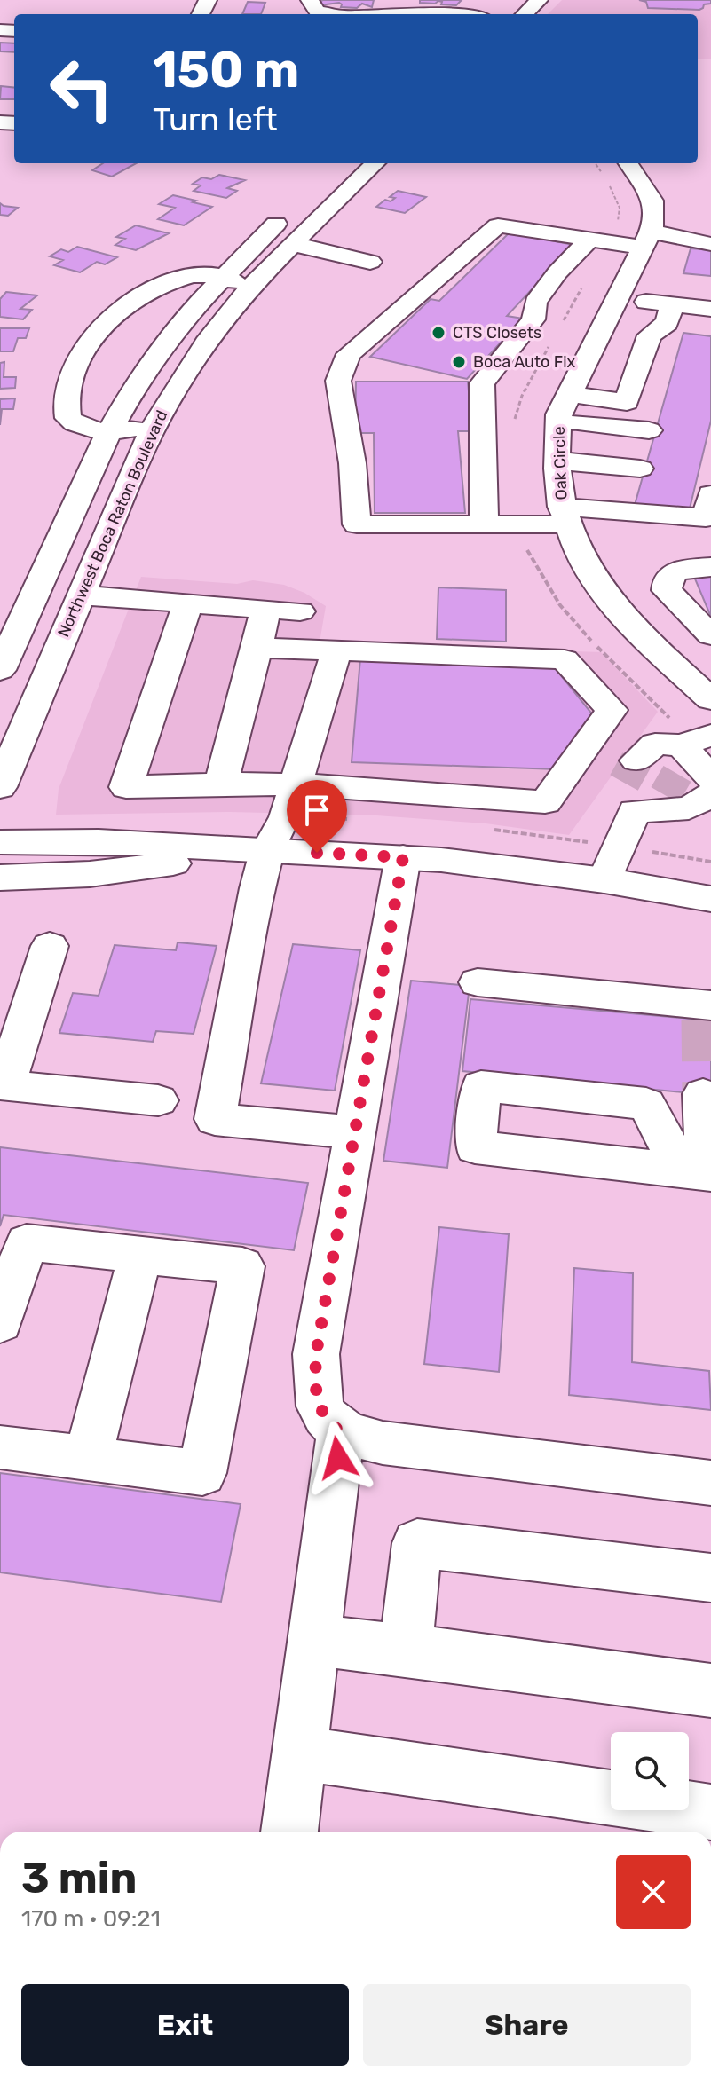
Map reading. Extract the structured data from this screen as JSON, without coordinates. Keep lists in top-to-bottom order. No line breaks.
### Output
{"streets":{"street":["Oak Circle","Northwest Boca Raton Boulevard"]},"places":["CTS Closets","Boca Auto Fix"],"page":{"turn":["150 m","Turn left"],"heading":["3 min","170 m · 09:21"],"buttons":["Exit","Share"]}}
